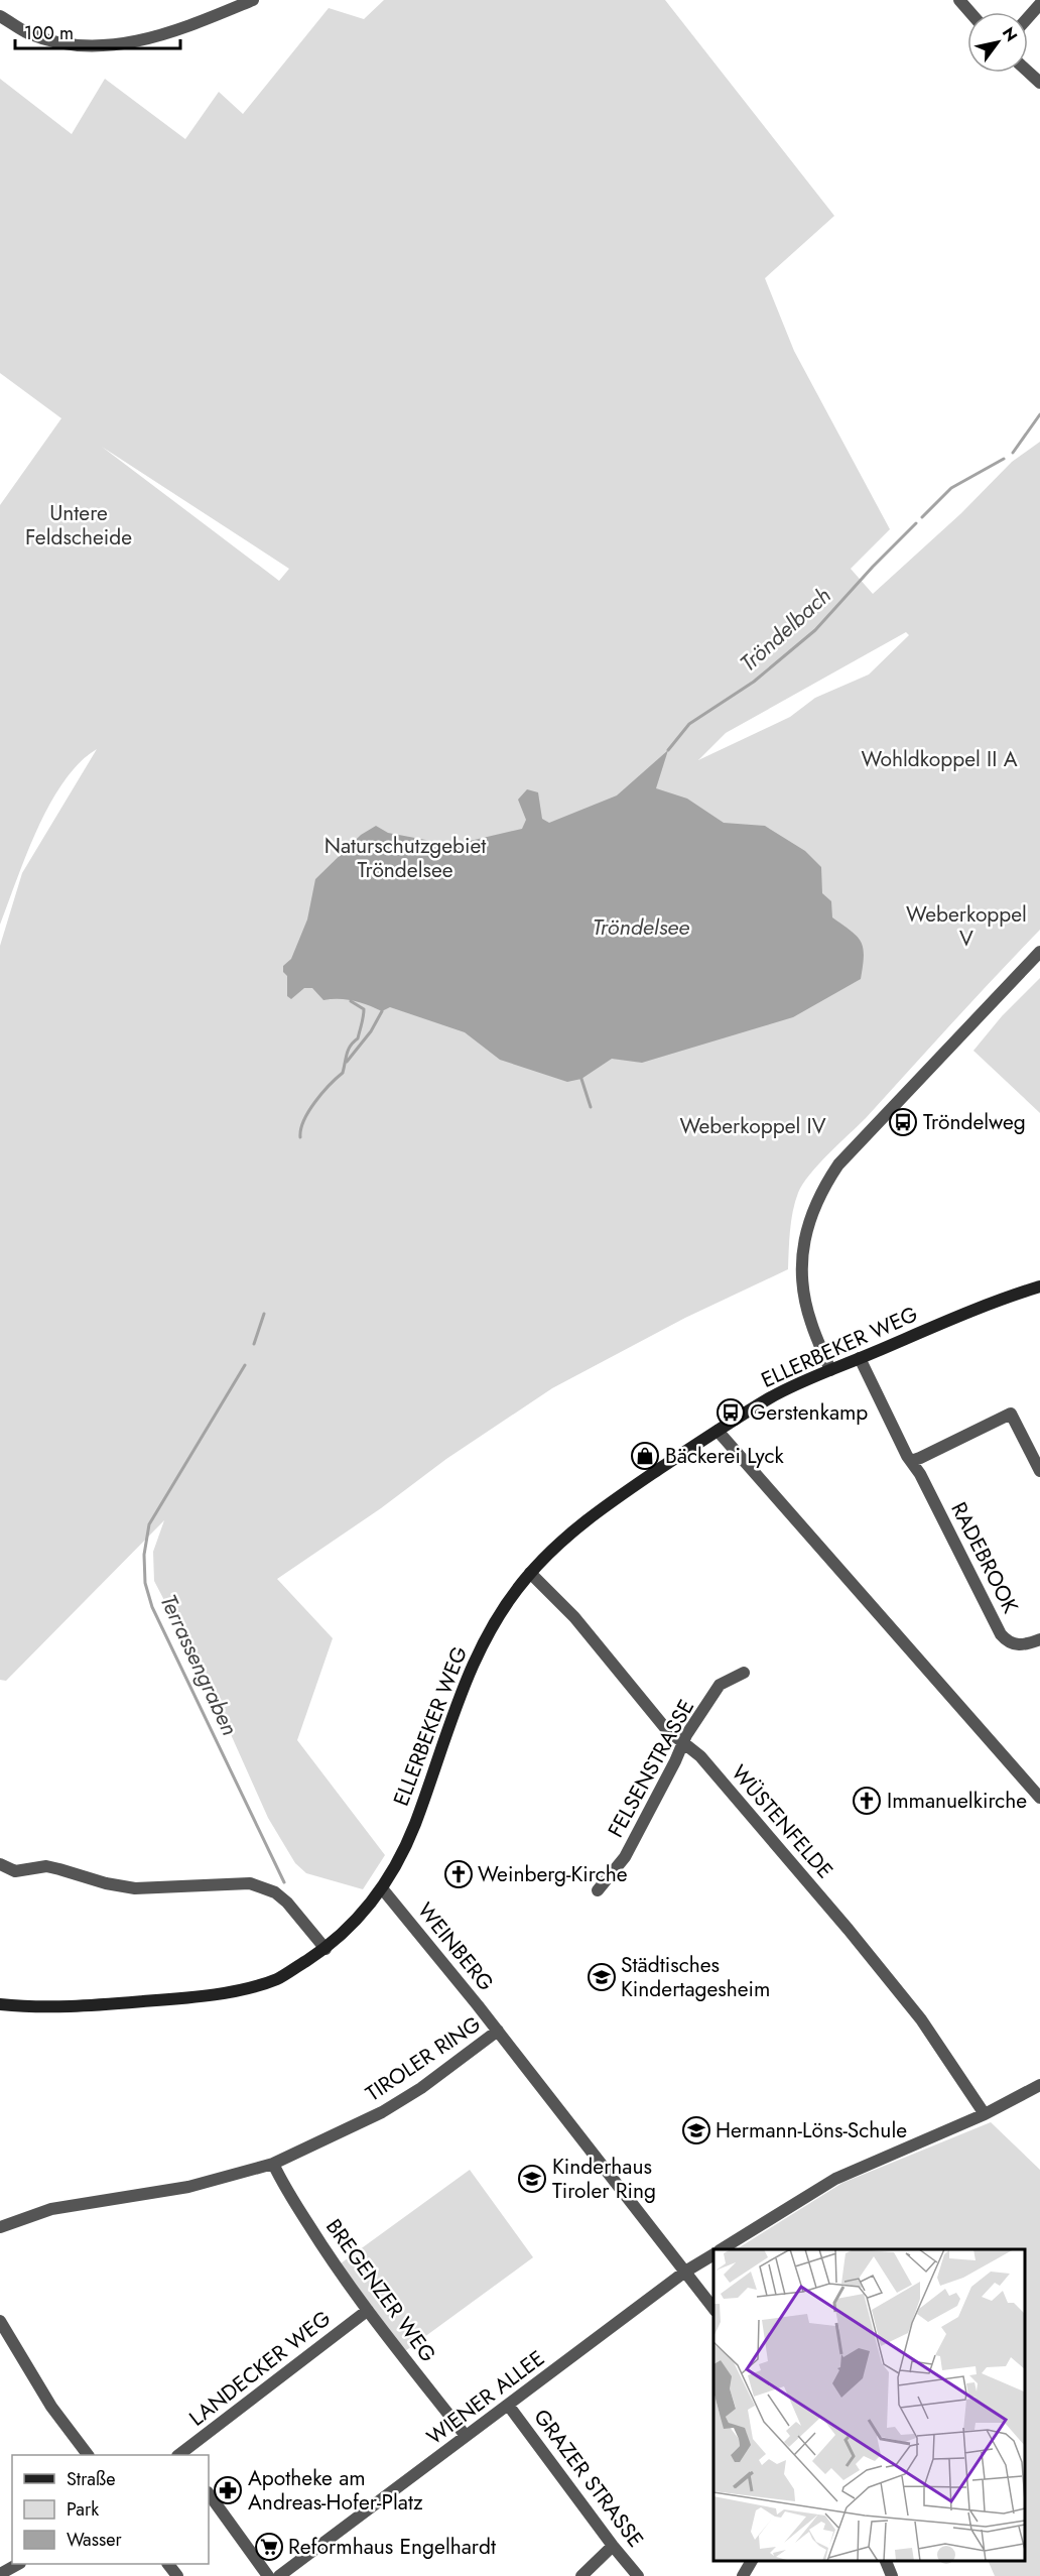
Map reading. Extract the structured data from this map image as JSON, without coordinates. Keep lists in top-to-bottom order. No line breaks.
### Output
{"streets":{"street":["ELLERBEKER WEG","RADEBROOK","FELSENSTRASSE","WÜSTENFELDE","WEINBERG","TIROLER RING","BREGENZER WEG","LANDECKER WEG","WIENER ALLEE","GRAZER STRASSE"]},"crossings":[["ELLERBEKER WEG","RADEBROOK"],["ELLERBEKER WEG","WÜSTENFELDE"],["ELLERBEKER WEG","WEINBERG"],["FELSENSTRASSE","WÜSTENFELDE"],["WÜSTENFELDE","WIENER ALLEE"],["WEINBERG","TIROLER RING"],["TIROLER RING","BREGENZER WEG"],["TIROLER RING","WIENER ALLEE"],["BREGENZER WEG","LANDECKER WEG"],["BREGENZER WEG","WIENER ALLEE"],["WIENER ALLEE","GRAZER STRASSE"]],"water":["Tröndelbach","Tröndelsee","Terrassengraben"],"parks":["Untere Feldscheide","Wohldkoppel II A","Naturschutzgebiet Tröndelsee","Weberkoppel V","Weberkoppel IV"],"places":{"bus stop":["Tröndelweg","Gerstenkamp"],"shop":["Bäckerei Lyck"],"church":["Immanuelkirche","Weinberg-Kirche"],"school or university":["Städtisches Kindertagesheim","Hermann-Löns-Schule","Kinderhaus Tiroler Ring"],"pharmacy":["Apotheke am Andreas-Hofer-Platz"],"supermarket":["Reformhaus Engelhardt"]},"legend":["Straße","Park","Wasser"],"scale_bar":"100 m","north":"top right"}
